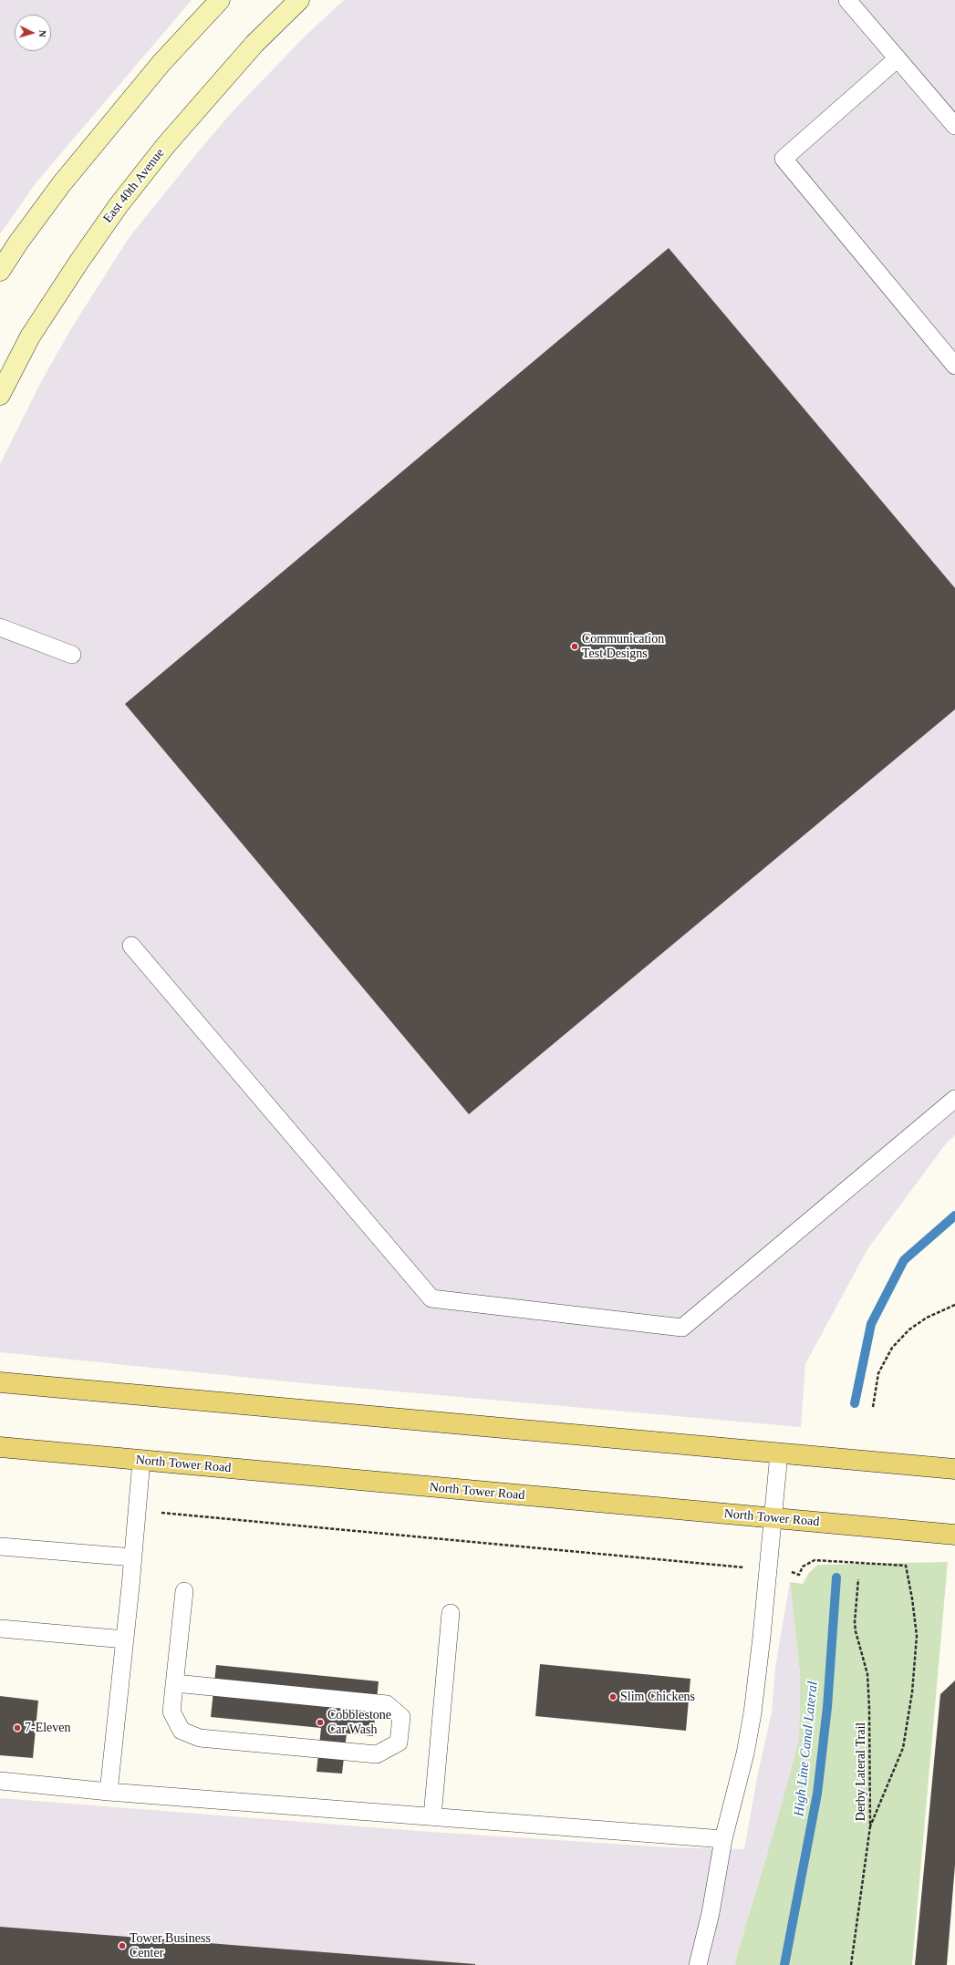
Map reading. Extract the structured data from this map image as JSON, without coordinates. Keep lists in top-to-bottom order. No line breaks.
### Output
{"streets":{"main road":["East 40th Avenue","North Tower Road"],"path":["Derby Lateral Trail"]},"water":["High Line Canal Lateral"],"places":["Communication Test Designs","Slim Chickens","Cobblestone Car Wash","7-Eleven","Tower Business Center"],"north":"right"}
